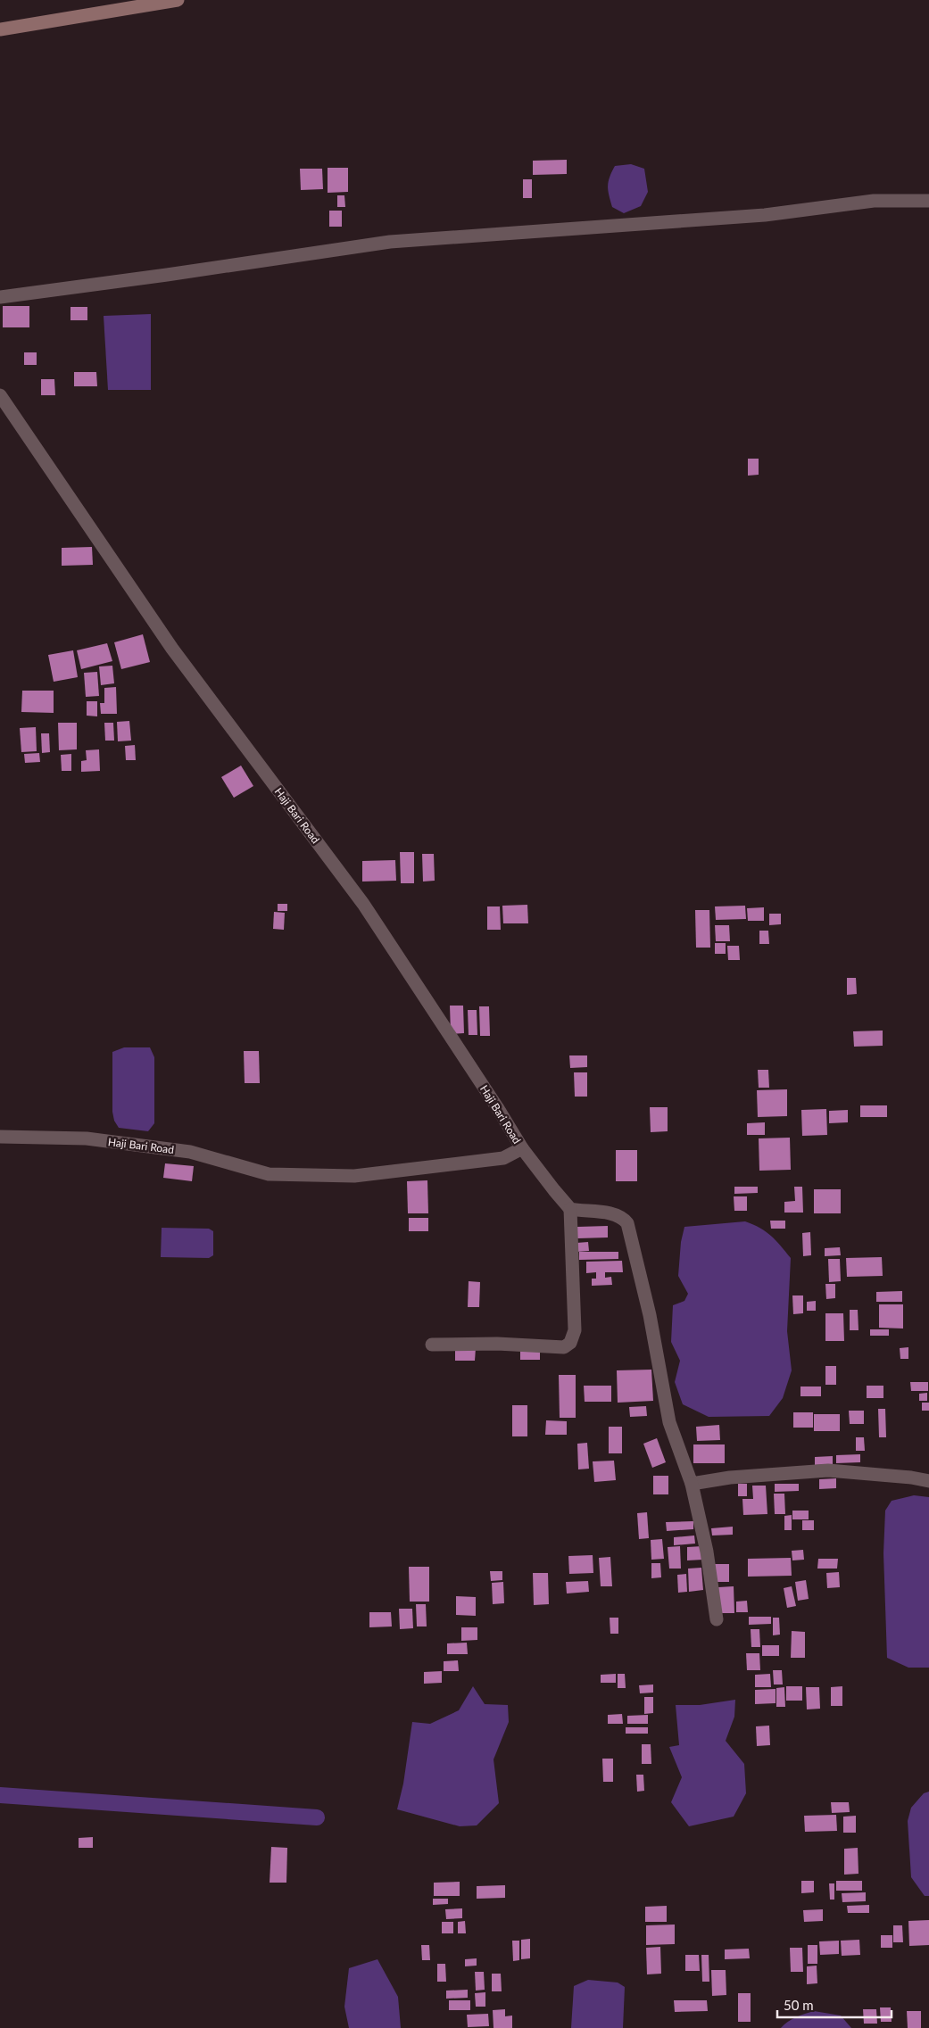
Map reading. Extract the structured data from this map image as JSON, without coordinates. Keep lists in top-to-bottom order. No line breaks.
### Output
{"streets":{"street":["Haji Bari Road"]},"scale_bar":"50 m"}
